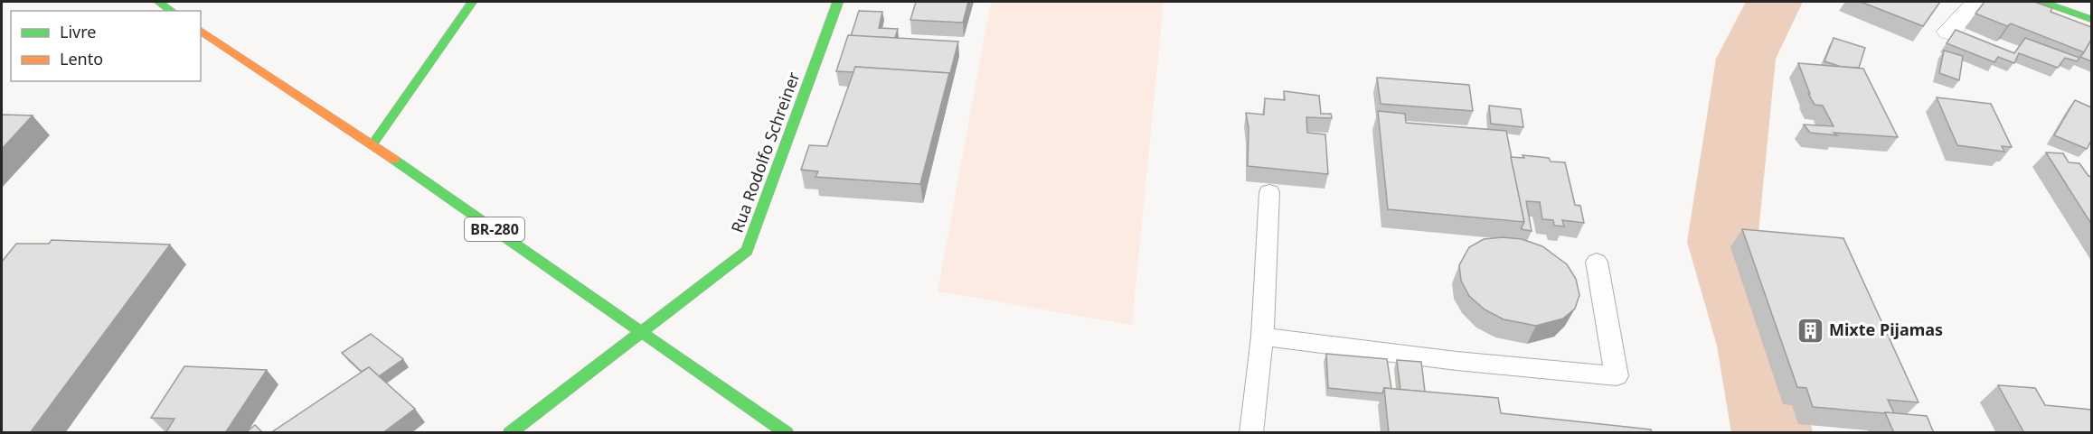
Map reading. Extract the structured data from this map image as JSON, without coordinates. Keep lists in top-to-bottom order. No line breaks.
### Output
{"streets":{"main road":["Rua Rodolfo Schreiner","BR-280"]},"crossings":[["Rua Rodolfo Schreiner","BR-280"]],"places":{"building":["Mixte Pijamas"]},"legend":["Livre","Lento"]}
